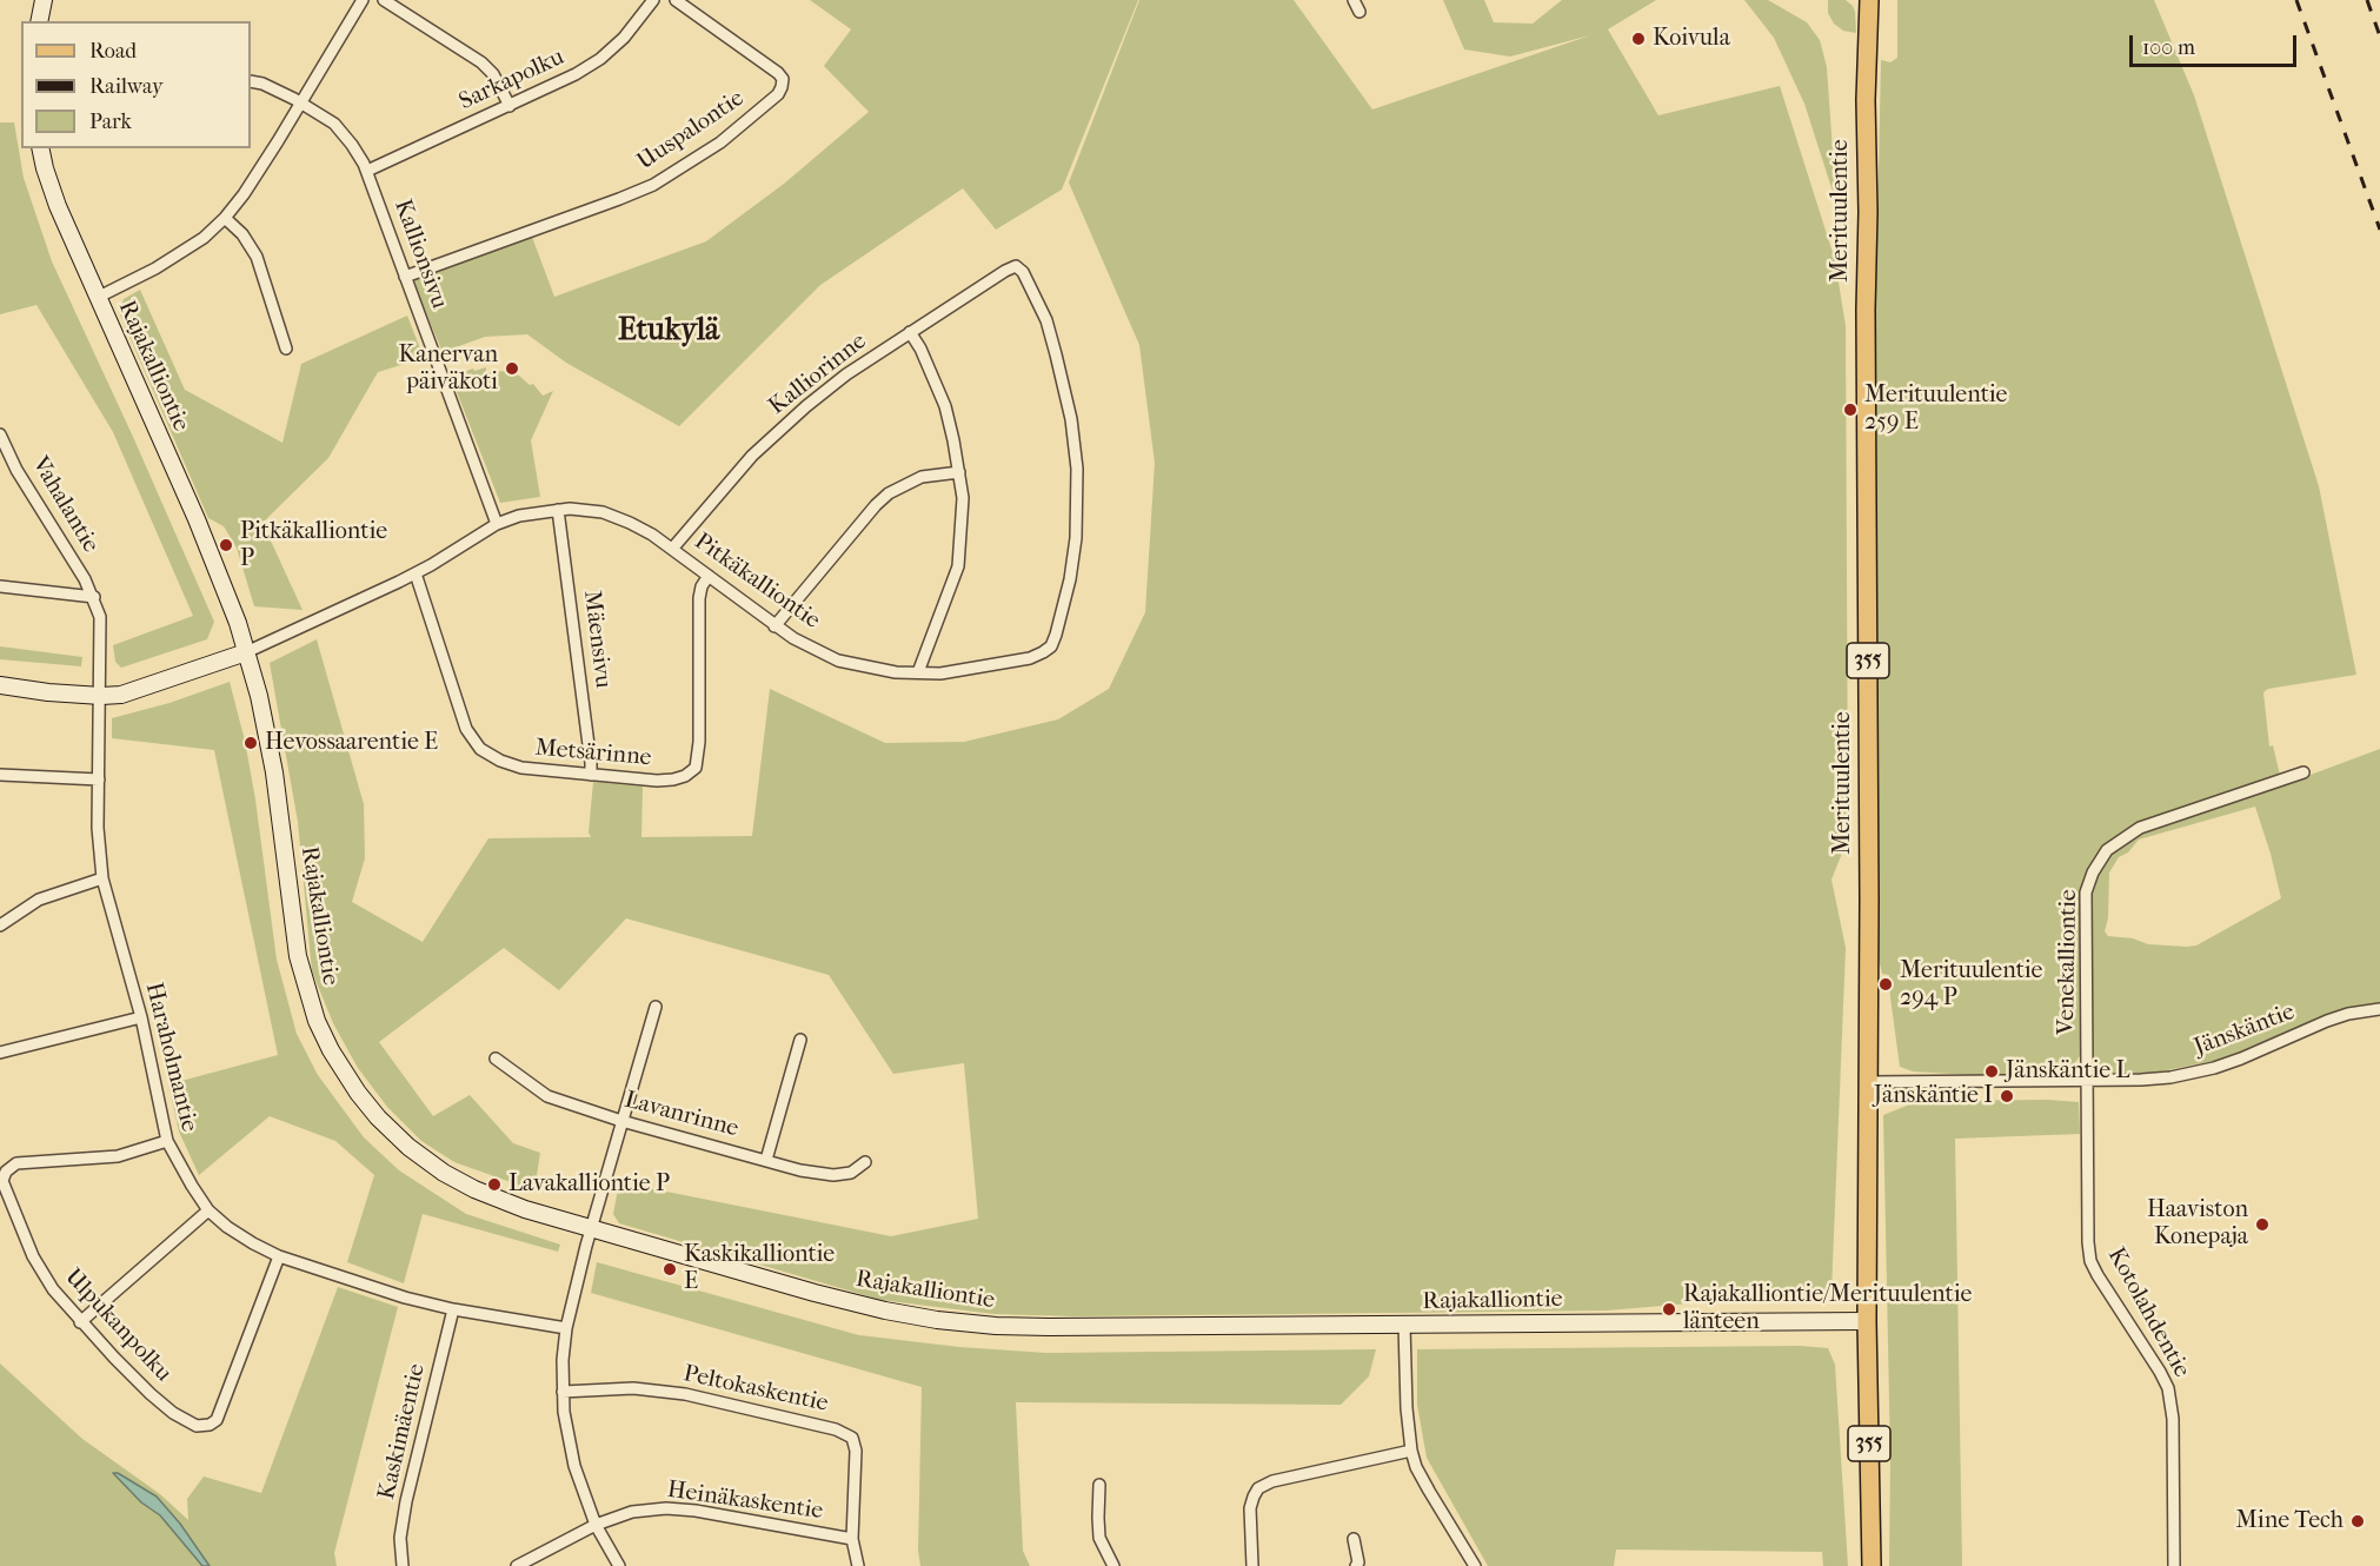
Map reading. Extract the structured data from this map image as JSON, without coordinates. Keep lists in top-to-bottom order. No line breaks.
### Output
{"streets":{"main road":["Merituulentie","355"],"street":["Sarkapolku","Uuspalontie","Kallionsivu","Rajakalliontie","Kalliorinne","Vahalantie","Pitkäkalliontie","Mäensivu","Metsärinne","Venekalliontie","Jänskäntie","Haraholmantie","Lavanrinne","Kotolahdentie","Ulpukanpolku","Peltokaskentie","Kaskimäentie","Heinäkaskentie"]},"crossings":[["Sarkapolku","Kallionsivu"],["Uuspalontie","Kallionsivu"],["Merituulentie","Rajakalliontie"],["Merituulentie","Jänskäntie"],["Kallionsivu","Pitkäkalliontie"],["Rajakalliontie","Pitkäkalliontie"],["Kalliorinne","Pitkäkalliontie"],["Vahalantie","Haraholmantie"],["Pitkäkalliontie","Mäensivu"],["Pitkäkalliontie","Metsärinne"],["Mäensivu","Metsärinne"],["Venekalliontie","Jänskäntie"],["Venekalliontie","Kotolahdentie"],["Jänskäntie","Kotolahdentie"],["Haraholmantie","Ulpukanpolku"],["Haraholmantie","Kaskimäentie"],["Peltokaskentie","Heinäkaskentie"]],"districts":["Etukylä"],"places":["Koivula","Kanervan päiväkoti","Merituulentie 259 E","Pitkäkalliontie P","Hevossaarentie E","Merituulentie 294 P","Jänskäntie L","Jänskäntie I","Lavakalliontie P","Haaviston Konepaja","Kaskikalliontie E","Rajakalliontie/Merituulentie länteen","Mine Tech"],"legend":["Road","Railway","Park"],"scale_bar":"100 m"}
